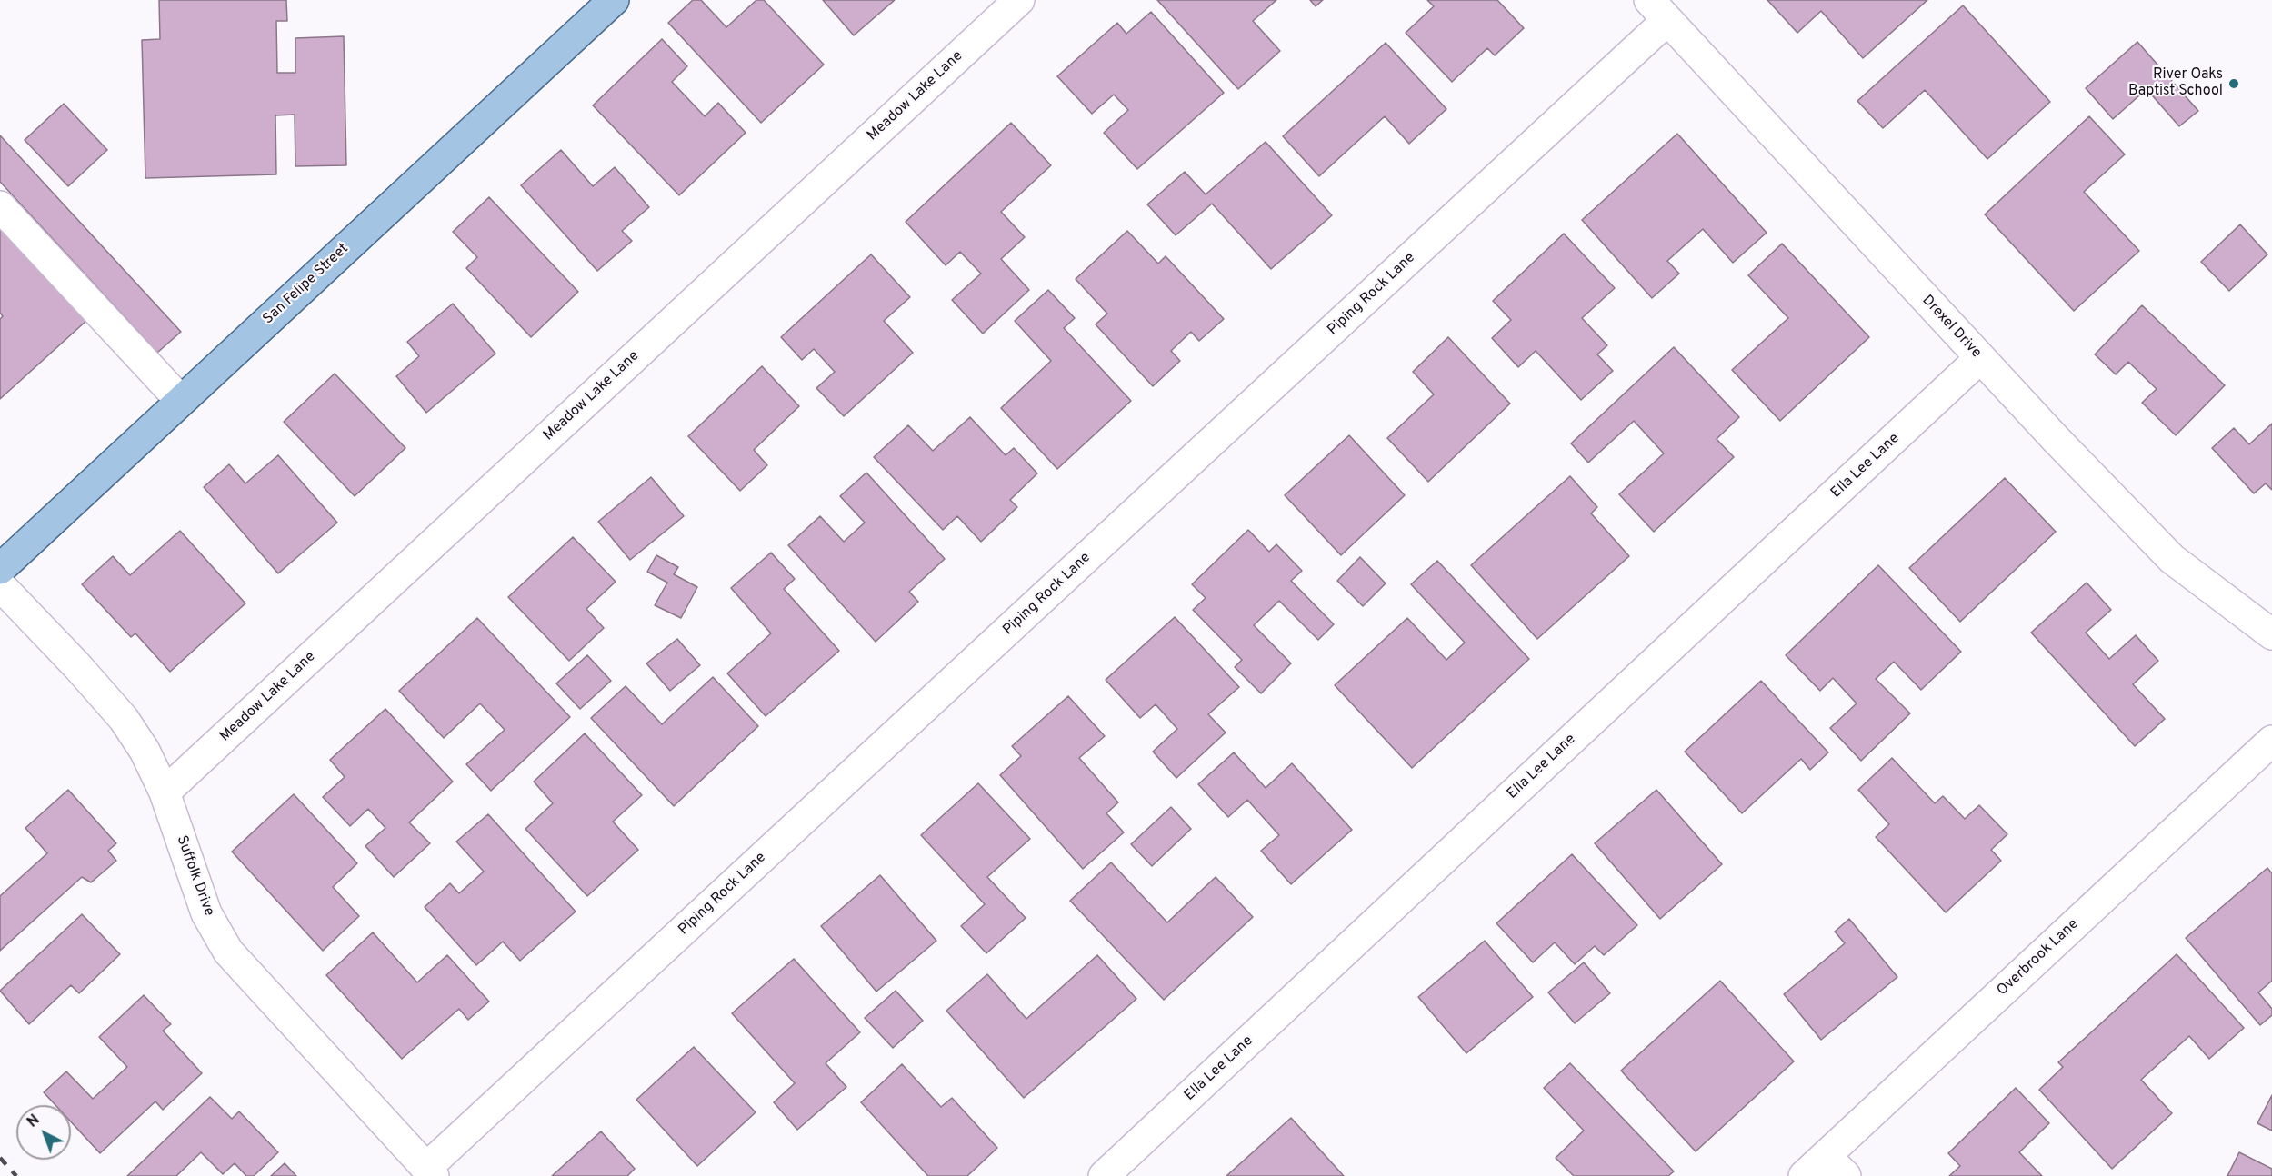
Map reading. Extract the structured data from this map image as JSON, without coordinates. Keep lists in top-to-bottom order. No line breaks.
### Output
{"streets":{"main road":["San Felipe Street"],"street":["Meadow Lake Lane","Piping Rock Lane","Drexel Drive","Ella Lee Lane","Suffolk Drive","Overbrook Lane"]},"crossings":[["Meadow Lake Lane","Suffolk Drive"],["Piping Rock Lane","Drexel Drive"],["Piping Rock Lane","Suffolk Drive"],["Drexel Drive","Ella Lee Lane"]],"places":["River Oaks Baptist School"],"north":"top left"}
